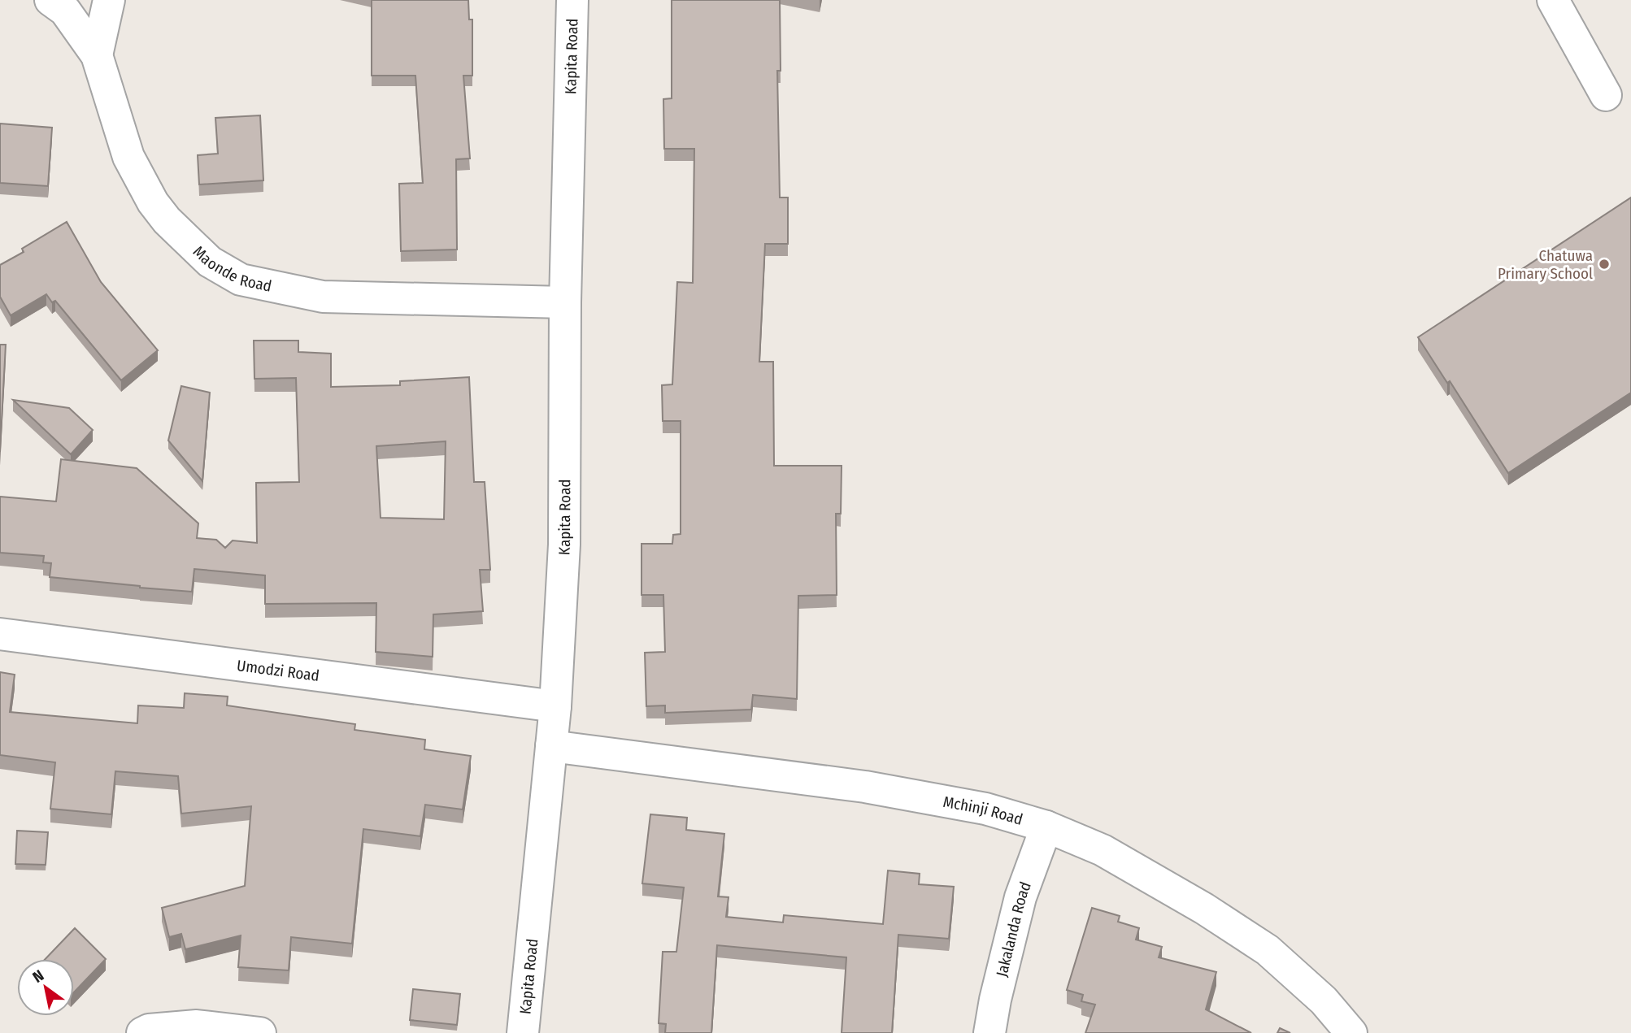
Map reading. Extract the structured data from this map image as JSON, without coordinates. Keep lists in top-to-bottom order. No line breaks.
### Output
{"streets":{"street":["Kapita Road","Maonde Road","Umodzi Road","Mchinji Road","Jakalanda Road"]},"crossings":[["Kapita Road","Maonde Road"],["Kapita Road","Umodzi Road"],["Kapita Road","Mchinji Road"],["Mchinji Road","Jakalanda Road"]],"places":["Chatuwa Primary School"],"north":"top left"}
